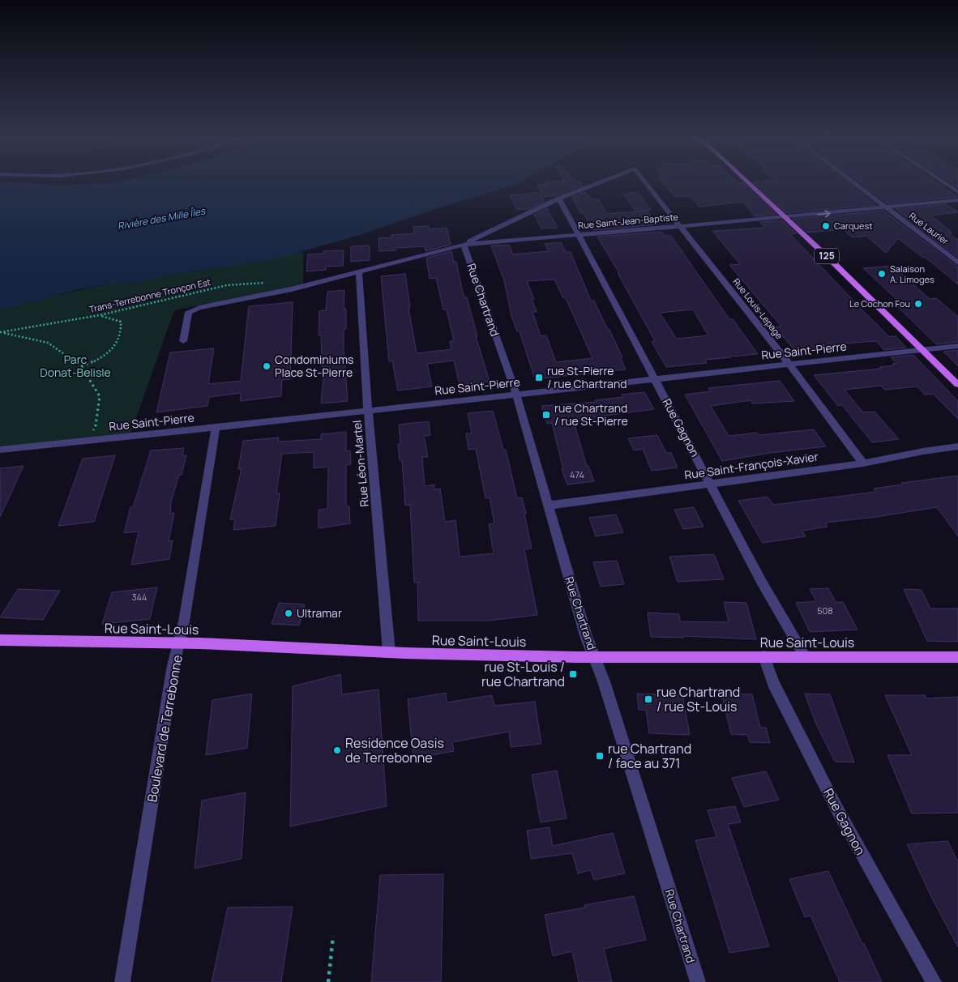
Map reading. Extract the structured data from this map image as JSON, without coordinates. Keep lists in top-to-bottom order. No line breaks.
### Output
{"streets":{"main road":["125","Rue Saint-Louis"],"street":["Rue Saint-Jean-Baptiste","Rue Laurier","Rue Chartrand","Rue Louis-Lepage","Rue Saint-Pierre","Rue Gagnon","Rue Léon-Martel","Rue Saint-François-Xavier","Boulevard de Terrebonne"],"path":["Trans-Terrebonne Tronçon Est"]},"crossings":[["Rue Saint-Jean-Baptiste","Rue Laurier"],["Rue Saint-Jean-Baptiste","125"],["Rue Saint-Jean-Baptiste","Rue Chartrand"],["Rue Saint-Jean-Baptiste","Rue Louis-Lepage"],["Rue Saint-Jean-Baptiste","Rue Gagnon"],["Rue Saint-Jean-Baptiste","Rue Léon-Martel"],["125","Rue Saint-Pierre"],["Rue Chartrand","Rue Saint-Pierre"],["Rue Chartrand","Rue Saint-François-Xavier"],["Rue Chartrand","Rue Saint-Louis"],["Rue Louis-Lepage","Rue Saint-Pierre"],["Rue Louis-Lepage","Rue Gagnon"],["Rue Louis-Lepage","Rue Saint-François-Xavier"],["Rue Saint-Pierre","Rue Gagnon"],["Rue Saint-Pierre","Rue Léon-Martel"],["Rue Saint-Pierre","Boulevard de Terrebonne"],["Rue Gagnon","Rue Saint-François-Xavier"],["Rue Gagnon","Rue Saint-Louis"],["Rue Léon-Martel","Rue Saint-Louis"],["Rue Saint-Louis","Boulevard de Terrebonne"]],"water":["Rivière des Mille Îles"],"parks":["Parc Donat-Belisle"],"places":{"other":["Carquest","Salaison A. Limoges","Le Cochon Fou","Condominiums Place St-Pierre","Ultramar","Residence Oasis de Terrebonne"],"transit":["rue St-Pierre / rue Chartrand","rue Chartrand / rue St-Pierre","rue St-Louis / rue Chartrand","rue Chartrand / rue St-Louis","rue Chartrand / face au 371"]},"house_numbers":["474","344","508"]}
